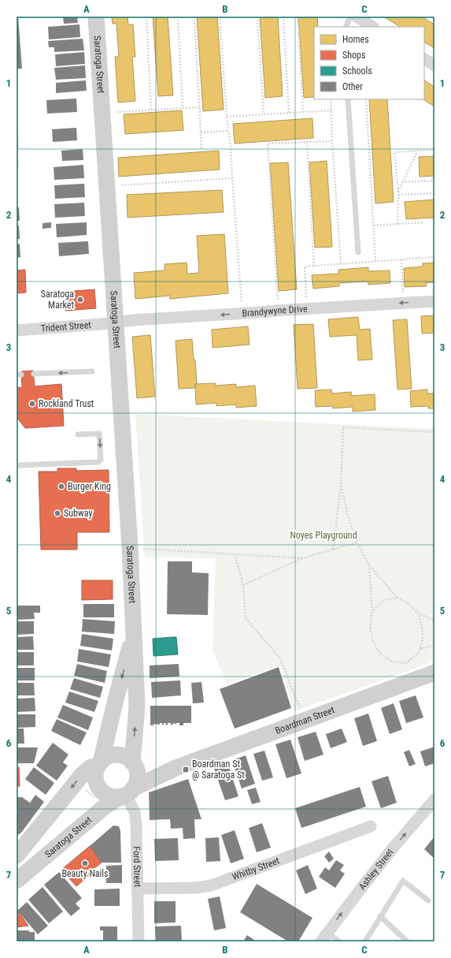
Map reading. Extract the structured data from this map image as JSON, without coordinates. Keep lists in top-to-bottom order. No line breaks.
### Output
{"streets":{"main road":["Saratoga Street","Boardman Street"],"street":["Brandywyne Drive","Trident Street","Ford Street","Whitby Street","Ashley Street"]},"crossings":[["Saratoga Street","Brandywyne Drive"],["Saratoga Street","Trident Street"],["Saratoga Street","Boardman Street"],["Saratoga Street","Ford Street"],["Brandywyne Drive","Trident Street"],["Boardman Street","Ford Street"],["Ford Street","Whitby Street"]],"one_way":["Brandywyne Drive","Ashley Street"],"parks":["Noyes Playground"],"places":{"other":["Saratoga Market","Rockland Trust","Burger King","Subway","Beauty Nails"],"transit":["Boardman St @ Saratoga St"]},"legend":["Homes","Shops","Schools","Other"],"grid":{"columns":["A","B","C"],"rows":["1","2","3","4","5","6","7"]}}
